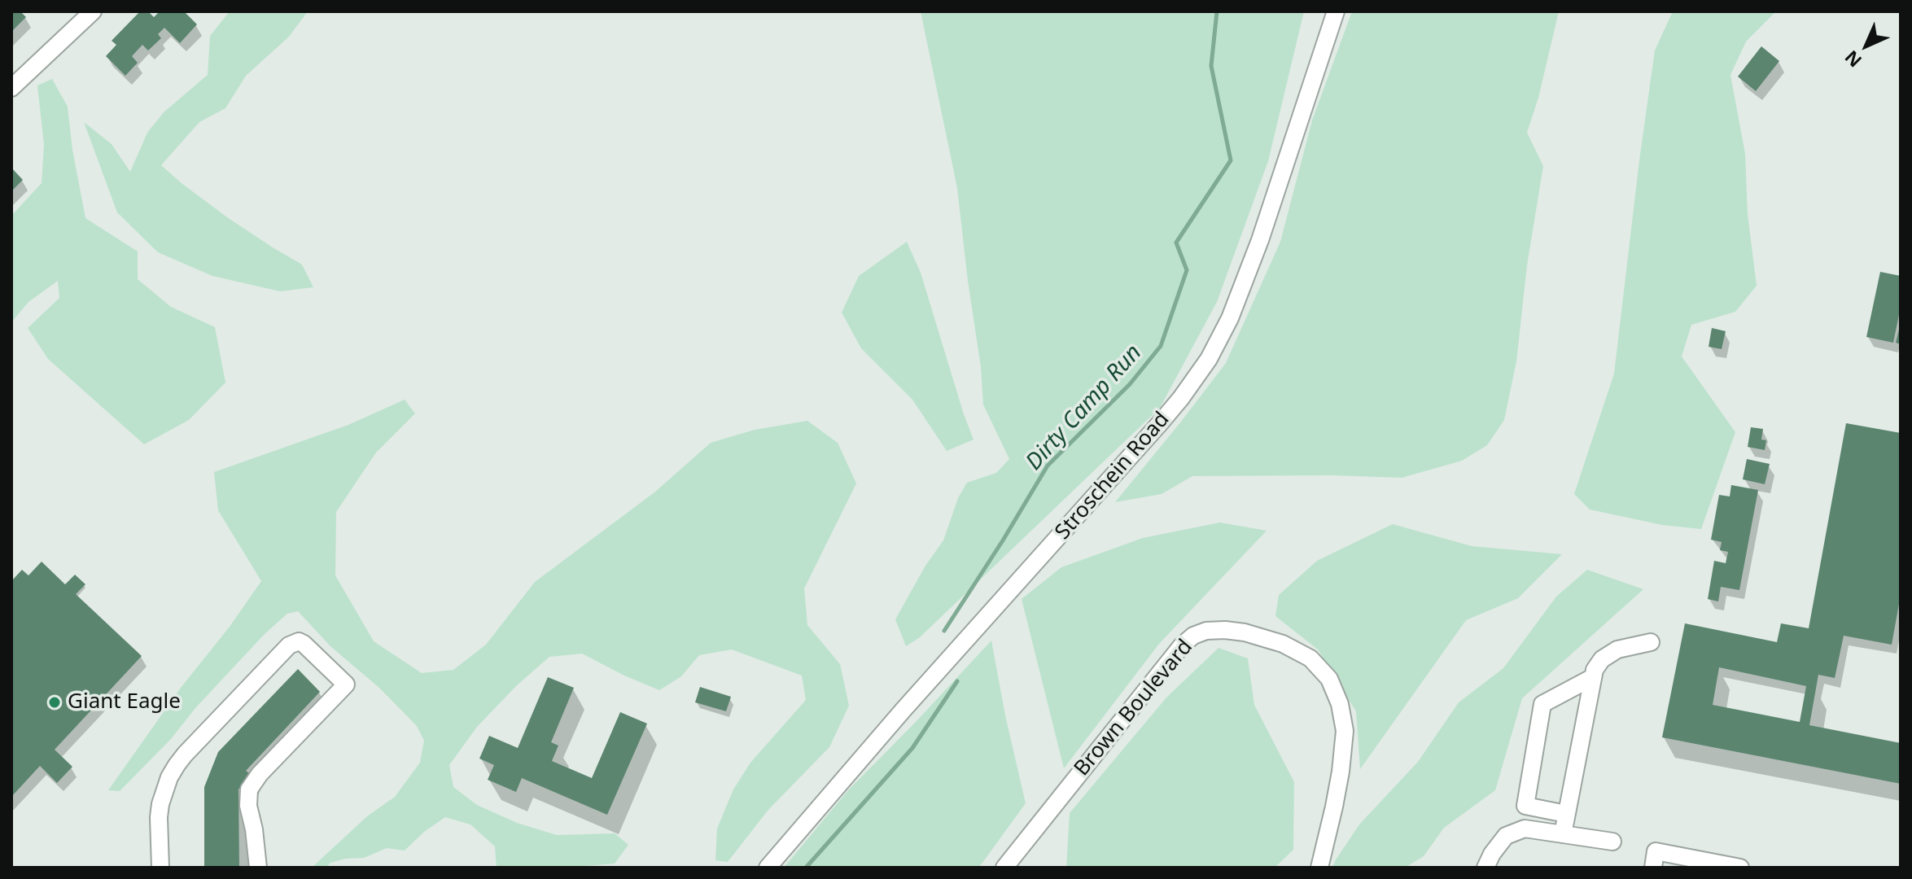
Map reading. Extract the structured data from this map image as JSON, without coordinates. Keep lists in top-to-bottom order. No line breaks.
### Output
{"streets":{"street":["Stroschein Road","Brown Boulevard"]},"water":["Dirty Camp Run"],"places":["Giant Eagle"],"north":"bottom left"}
